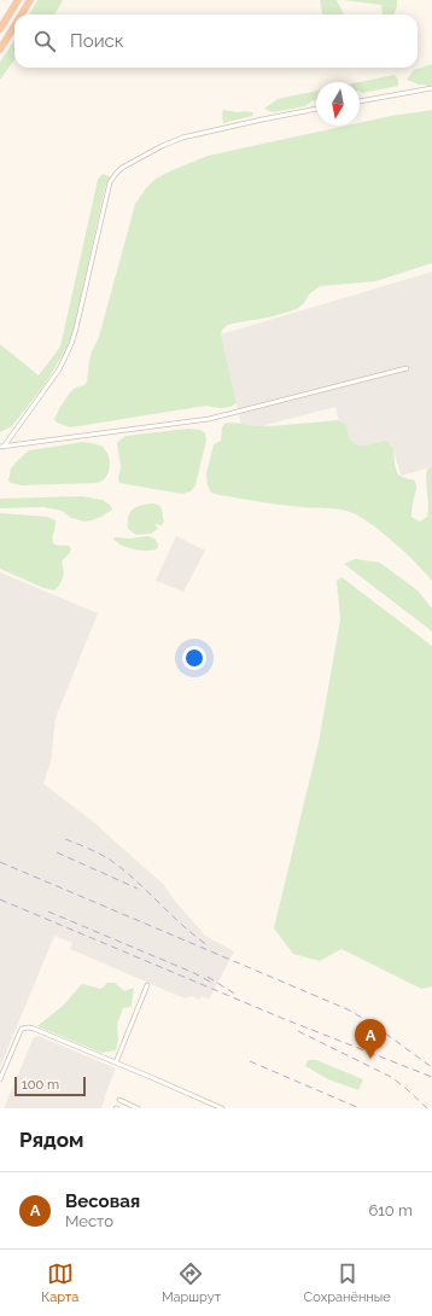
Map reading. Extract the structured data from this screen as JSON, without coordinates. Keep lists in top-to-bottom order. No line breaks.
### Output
{"scale_bar":"100 m","north":"bottom","page":{"search":"Поиск","pins":"A","scale":"100 m","heading":"Рядом","list":[{"mark":"A","name":"Весовая","note":"Место","value":"610 m"}],"nav":["Карта","Маршрут","Сохранённые"]}}
